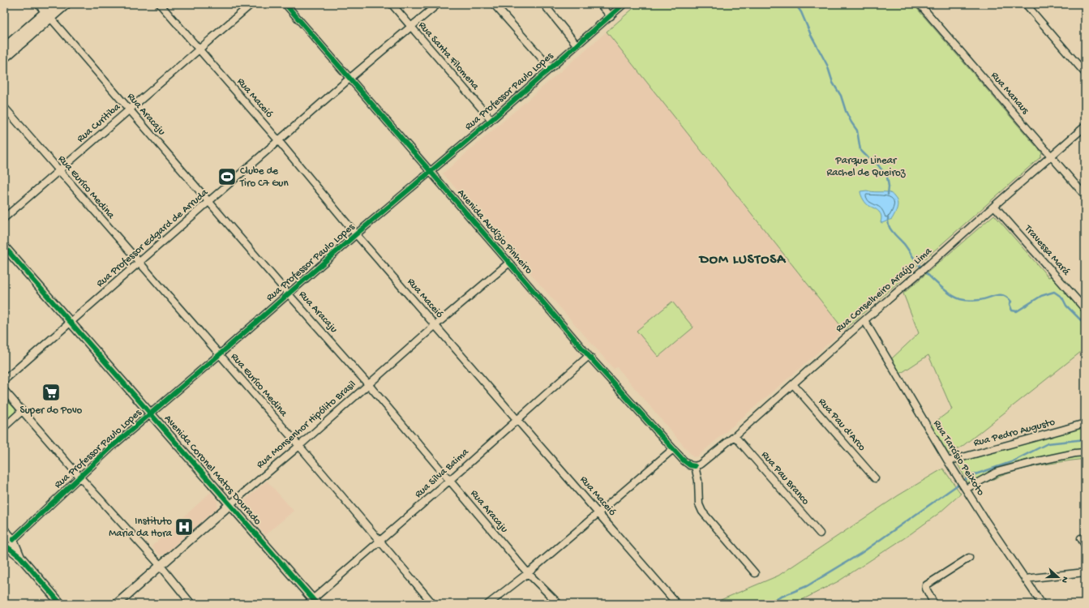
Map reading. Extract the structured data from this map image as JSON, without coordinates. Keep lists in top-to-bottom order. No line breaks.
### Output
{"streets":{"main road":["Rua Monsenhor Hipólito Brasil","Avenida Coronel Matos Dourado"],"street":["Rua Santa Filomena","Rua Professor Paulo Lopes","Rua Manaus","Rua Maceió","Rua Aracaju","Rua Curitiba","Rua Euríco Medina","Avenida Audízio Pinheiro","Rua Professor Edgard de Arruda","Travessa Mará","Rua Conselheiro Araújo Lima","Rua Pau d'Arco","Rua Pedro Augusto","Rua Tarcísio Peixoto","Rua Silva Baima","Rua Pau Branco"]},"crossings":[["Rua Santa Filomena","Rua Professor Paulo Lopes"],["Rua Santa Filomena","Rua Professor Edgard de Arruda"],["Rua Professor Paulo Lopes","Rua Maceió"],["Rua Professor Paulo Lopes","Rua Aracaju"],["Rua Professor Paulo Lopes","Rua Euríco Medina"],["Rua Professor Paulo Lopes","Avenida Audízio Pinheiro"],["Rua Professor Paulo Lopes","Avenida Coronel Matos Dourado"],["Rua Manaus","Rua Conselheiro Araújo Lima"],["Rua Maceió","Rua Curitiba"],["Rua Maceió","Rua Professor Edgard de Arruda"],["Rua Maceió","Rua Monsenhor Hipólito Brasil"],["Rua Maceió","Rua Silva Baima"],["Rua Aracaju","Rua Curitiba"],["Rua Aracaju","Rua Professor Edgard de Arruda"],["Rua Aracaju","Rua Monsenhor Hipólito Brasil"],["Rua Aracaju","Rua Silva Baima"],["Rua Curitiba","Rua Euríco Medina"],["Rua Euríco Medina","Rua Professor Edgard de Arruda"],["Rua Euríco Medina","Rua Monsenhor Hipólito Brasil"],["Rua Euríco Medina","Rua Silva Baima"],["Avenida Audízio Pinheiro","Rua Professor Edgard de Arruda"],["Avenida Audízio Pinheiro","Rua Conselheiro Araújo Lima"],["Avenida Audízio Pinheiro","Rua Monsenhor Hipólito Brasil"],["Avenida Audízio Pinheiro","Rua Silva Baima"],["Rua Professor Edgard de Arruda","Avenida Coronel Matos Dourado"],["Travessa Mará","Rua Conselheiro Araújo Lima"],["Rua Conselheiro Araújo Lima","Rua Pau d'Arco"],["Rua Conselheiro Araújo Lima","Rua Tarcísio Peixoto"],["Rua Conselheiro Araújo Lima","Rua Pau Branco"],["Rua Monsenhor Hipólito Brasil","Avenida Coronel Matos Dourado"],["Rua Pedro Augusto","Rua Tarcísio Peixoto"],["Avenida Coronel Matos Dourado","Rua Silva Baima"]],"districts":["DOM LUSTOSA"],"parks":["Parque Linear Rachel de Queiroz"],"places":{"sports":["Clube de Tiro C7 Gun"],"supermarket":["Super do Povo"],"hospital":["Instituto Maria da Hora"]},"north":"right"}
